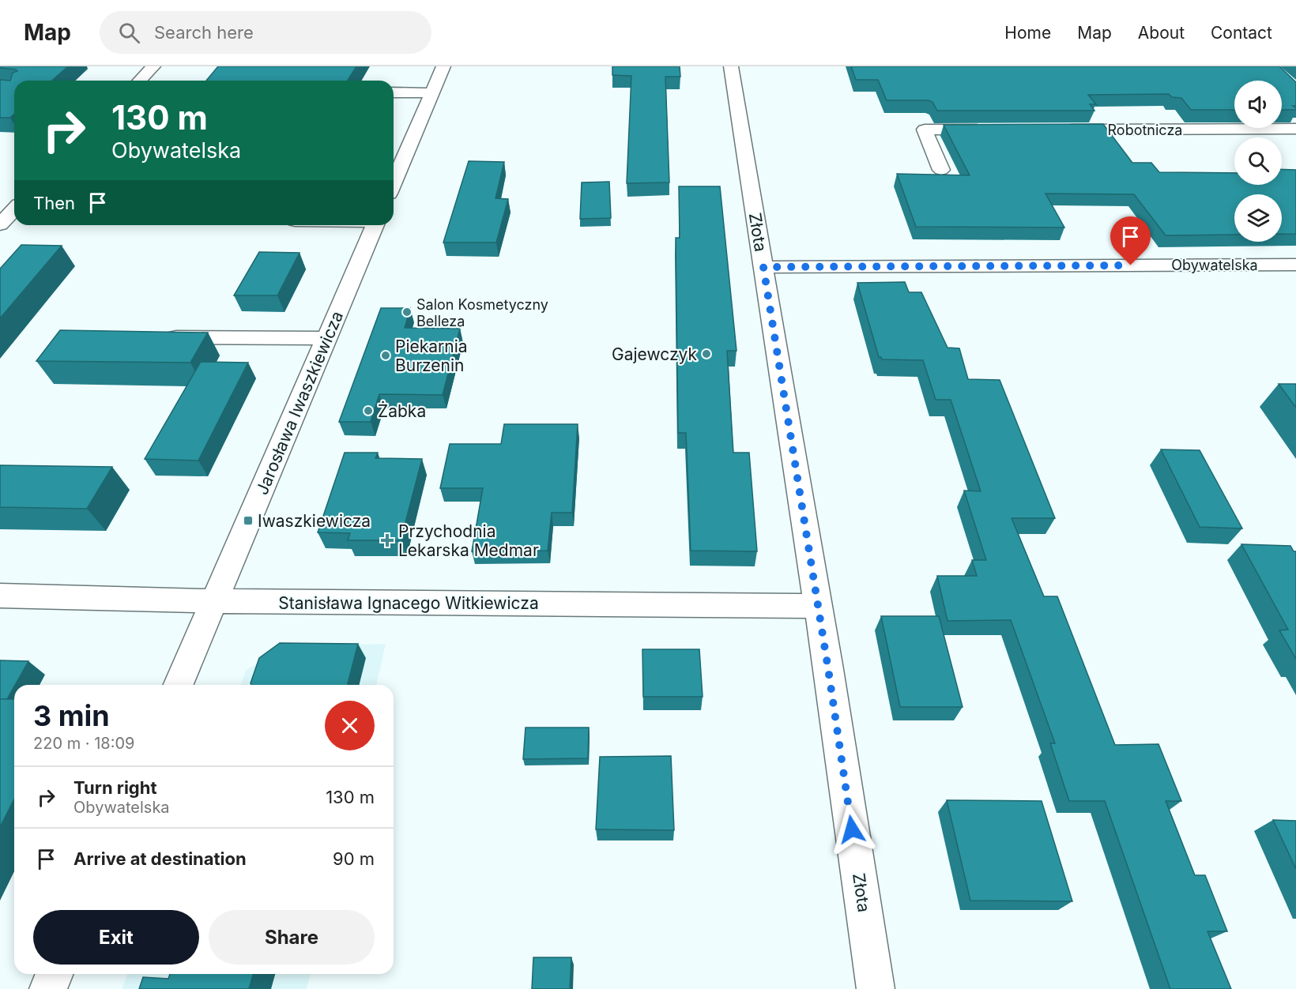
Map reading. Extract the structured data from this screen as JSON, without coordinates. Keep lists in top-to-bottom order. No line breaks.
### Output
{"streets":{"street":["Robotnicza","Złota","Obywatelska","Jarosława Iwaszkiewicza","Stanisława Ignacego Witkiewicza"]},"crossings":[["Złota","Obywatelska"],["Złota","Stanisława Ignacego Witkiewicza"],["Jarosława Iwaszkiewicza","Stanisława Ignacego Witkiewicza"]],"places":{"other":["Salon Kosmetyczny Belleza","Gajewczyk","Piekarnia Burzenin","Żabka"],"transit":["Iwaszkiewicza"],"health":["Przychodnia Lekarska Medmar"]},"page":{"header":"Map","search":"Search here","nav":["Home","Map","About","Contact"],"turn":["130 m","Obywatelska"],"then":"Then","heading":["3 min","220 m · 18:09"],"list":[{"name":"Turn right","note":"Obywatelska","value":"130 m"},{"name":"Arrive at destination","value":"90 m"}],"buttons":["Exit","Share"]}}
